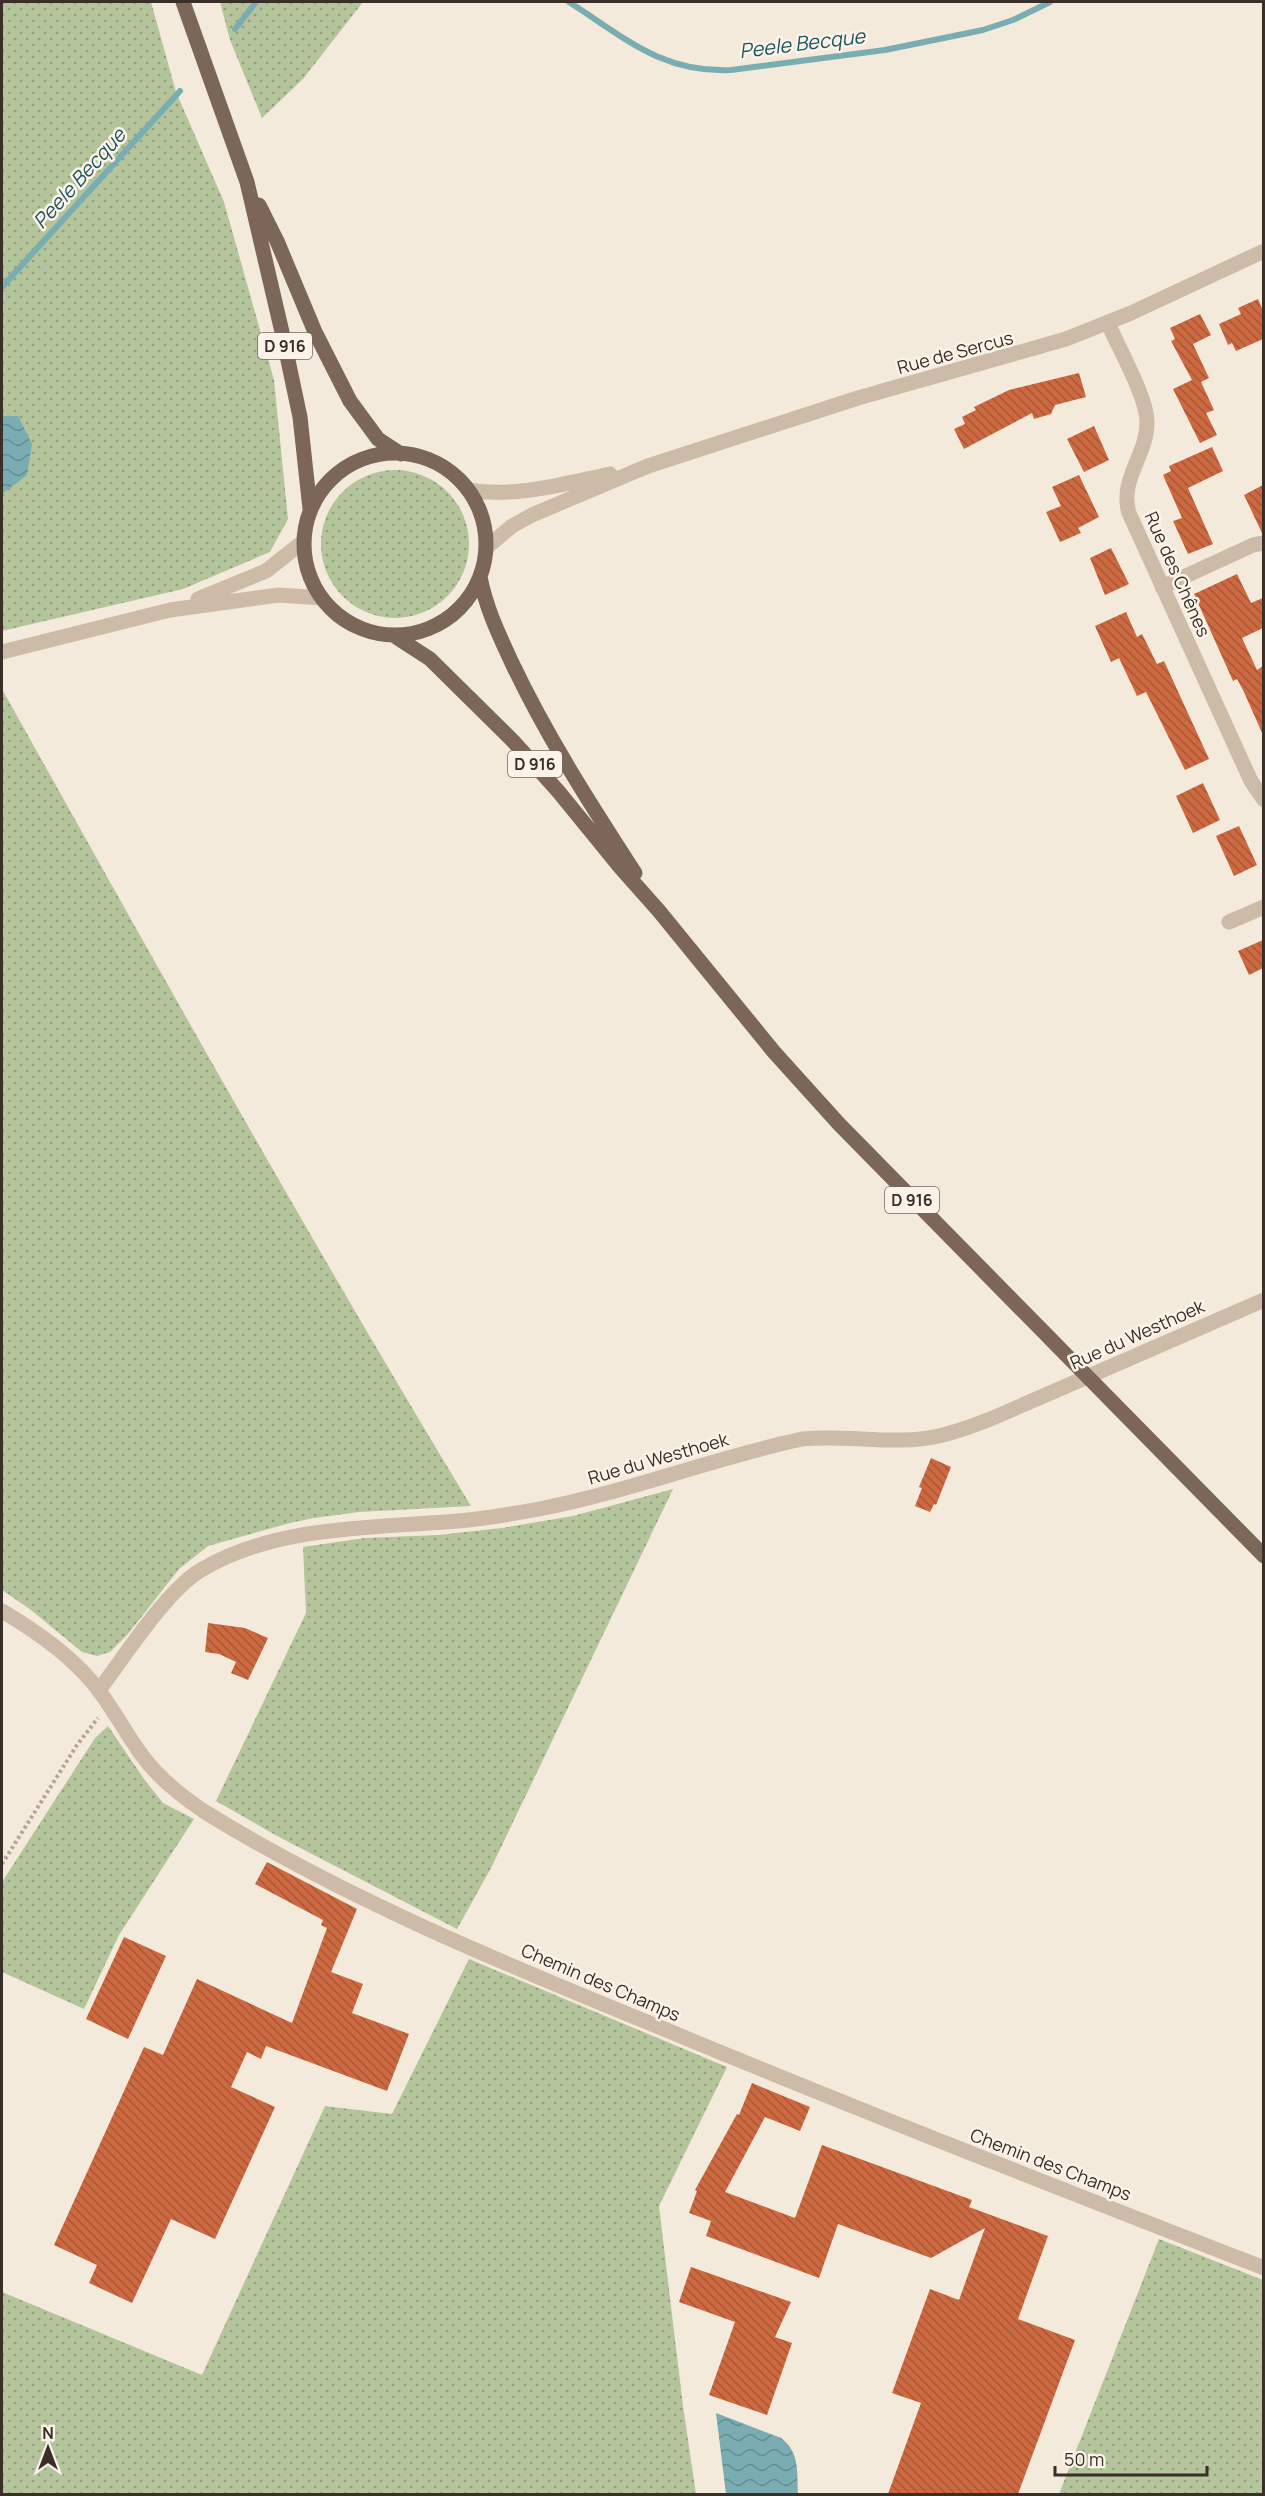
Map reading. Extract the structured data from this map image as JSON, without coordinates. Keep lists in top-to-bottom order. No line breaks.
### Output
{"streets":{"main road":["D 916"],"street":["Rue de Sercus","Rue des Chênes","Rue du Westhoek","Chemin des Champs"]},"crossings":[["D 916","Rue de Sercus"],["D 916","Rue du Westhoek"],["Rue de Sercus","Rue des Chênes"],["Rue du Westhoek","Chemin des Champs"]],"water":["Peele Becque"],"scale_bar":"50 m","north":"top"}
